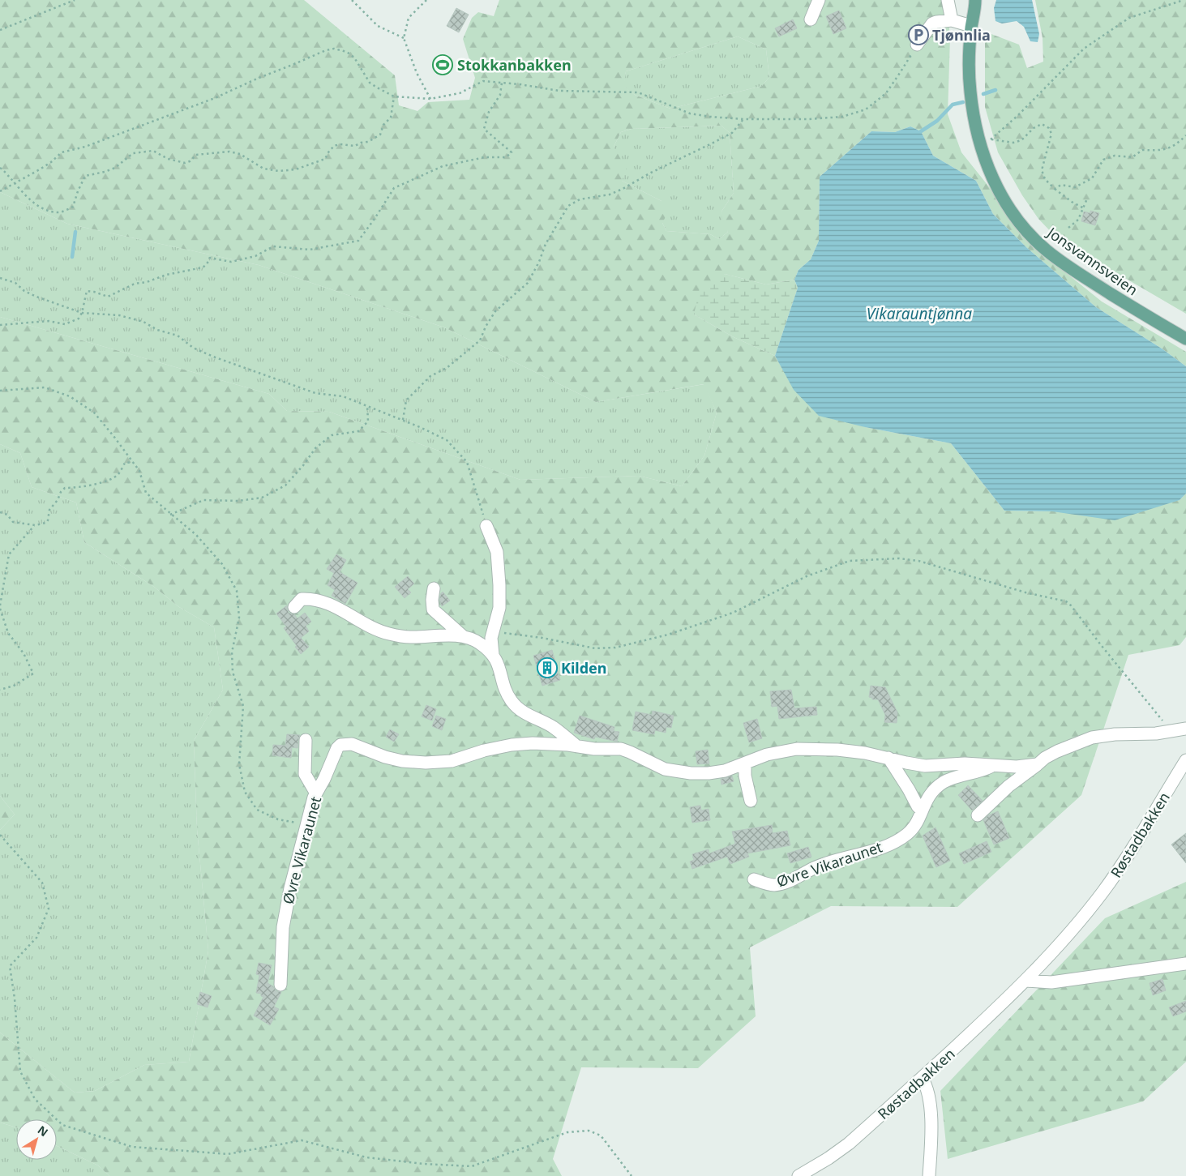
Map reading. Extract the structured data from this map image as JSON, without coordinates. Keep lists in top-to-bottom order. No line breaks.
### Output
{"streets":{"main road":["Jonsvannsveien"],"street":["Røstadbakken","Øvre Vikaraunet"]},"water":["Vikarauntjønna"],"places":{"parking":["Tjønnlia"],"sports":["Stokkanbakken"],"building":["Kilden"]},"north":"top right"}
